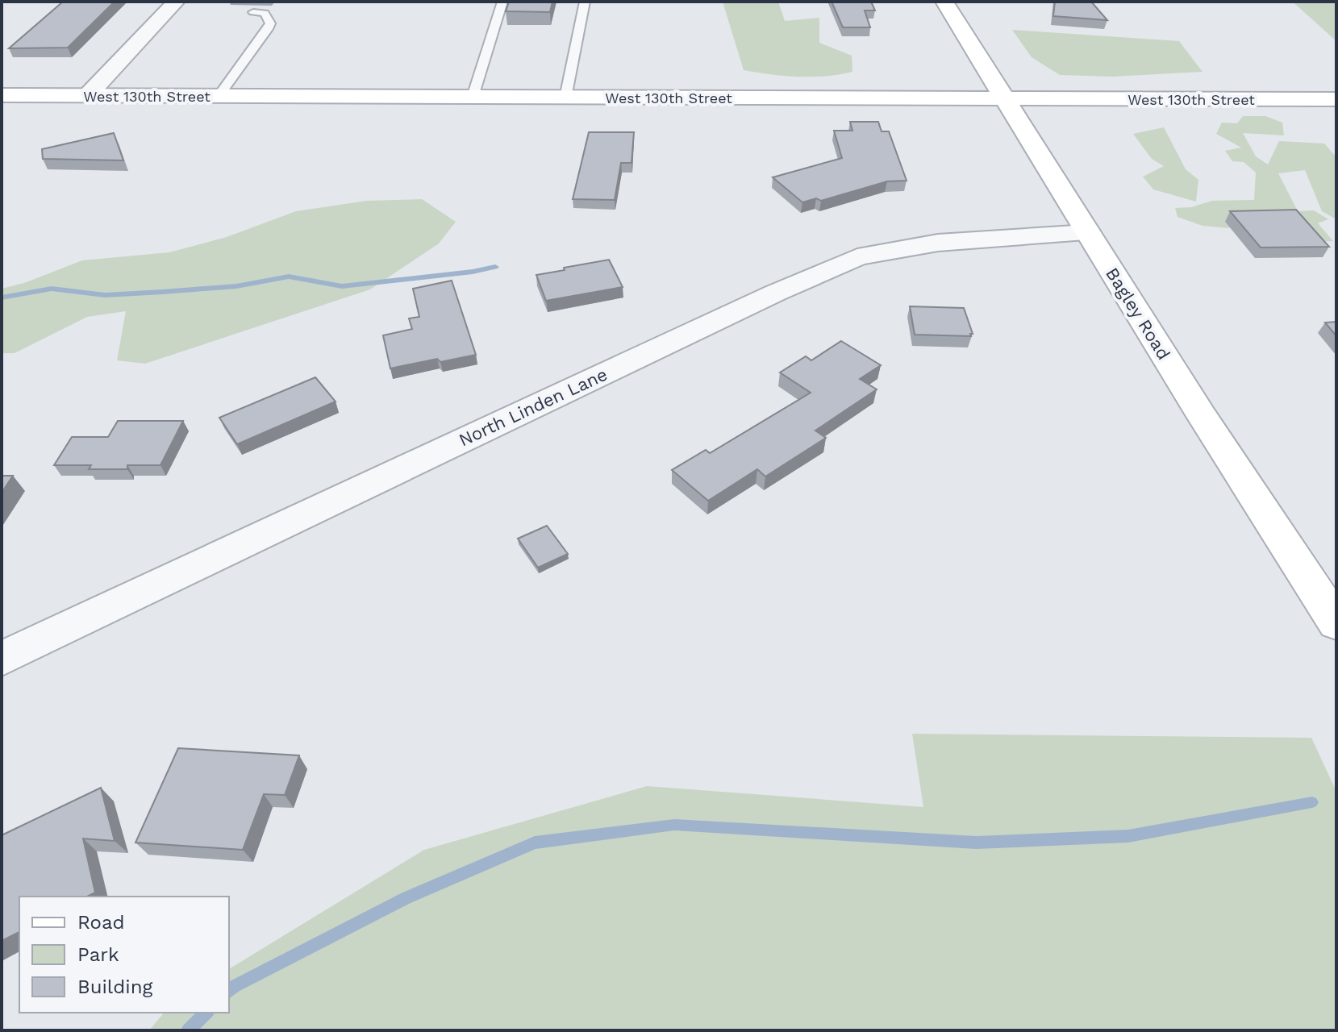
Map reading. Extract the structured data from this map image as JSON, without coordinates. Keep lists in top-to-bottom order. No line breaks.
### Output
{"streets":{"main road":["West 130th Street","Bagley Road"],"street":["North Linden Lane"]},"crossings":[["West 130th Street","Bagley Road"],["Bagley Road","North Linden Lane"]],"legend":["Road","Park","Building"]}
